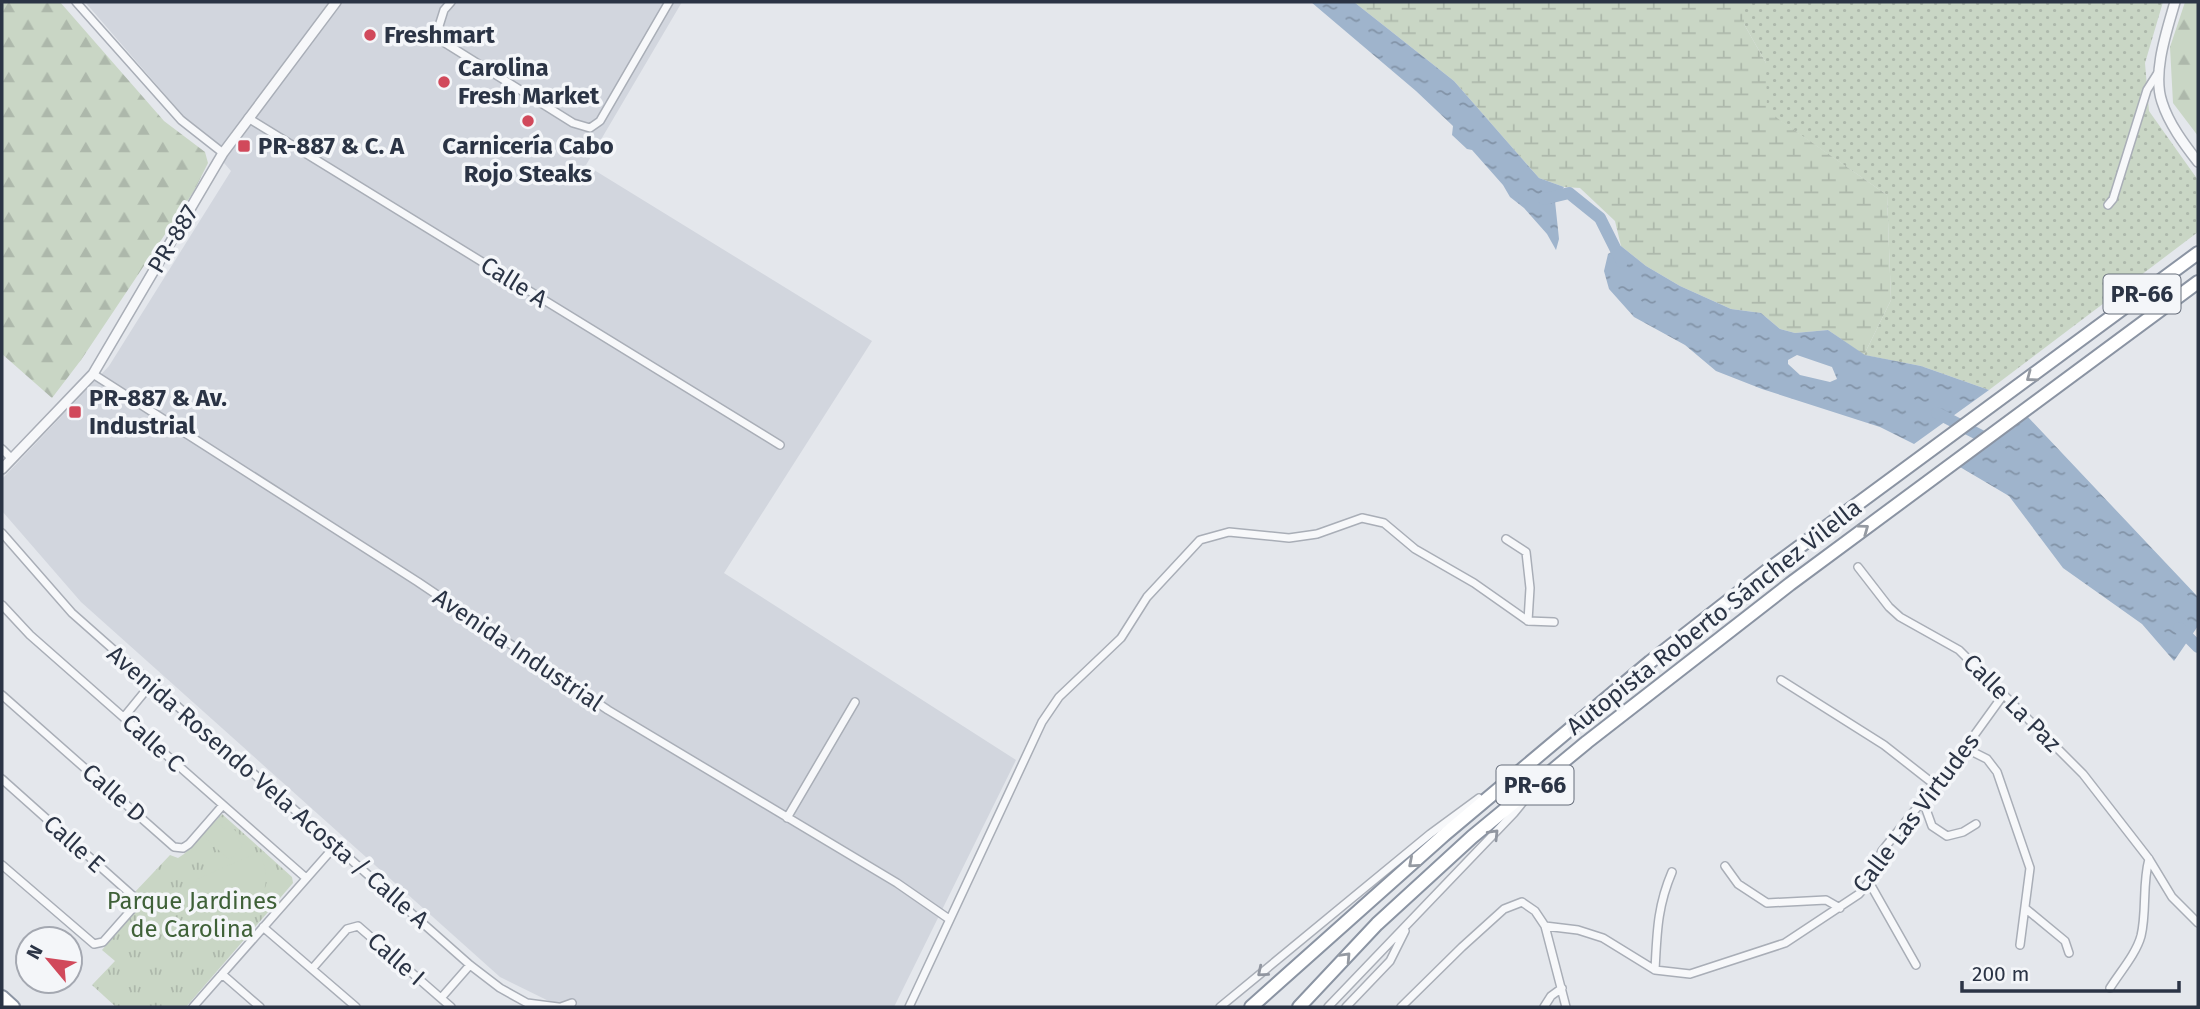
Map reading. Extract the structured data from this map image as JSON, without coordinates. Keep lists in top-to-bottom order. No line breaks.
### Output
{"streets":{"highway":["PR-66","Autopista Roberto Sánchez Vilella"],"street":["PR-887","Calle A","Avenida Industrial","Calle La Paz","Calle C","Avenida Rosendo Vela Acosta / Calle A","Calle D","Calle Las Virtudes","Calle E","Calle I"]},"crossings":[["PR-887","Calle A"],["PR-887","Avenida Industrial"],["Calle La Paz","Calle Las Virtudes"],["Calle C","Calle D"]],"parks":["Parque Jardines de Carolina"],"places":{"other":["Freshmart","Carolina Fresh Market","Carnicería Cabo Rojo Steaks"],"transit":["PR-887 & C. A","PR-887 & Av. Industrial"]},"scale_bar":"200 m","north":"top left"}
